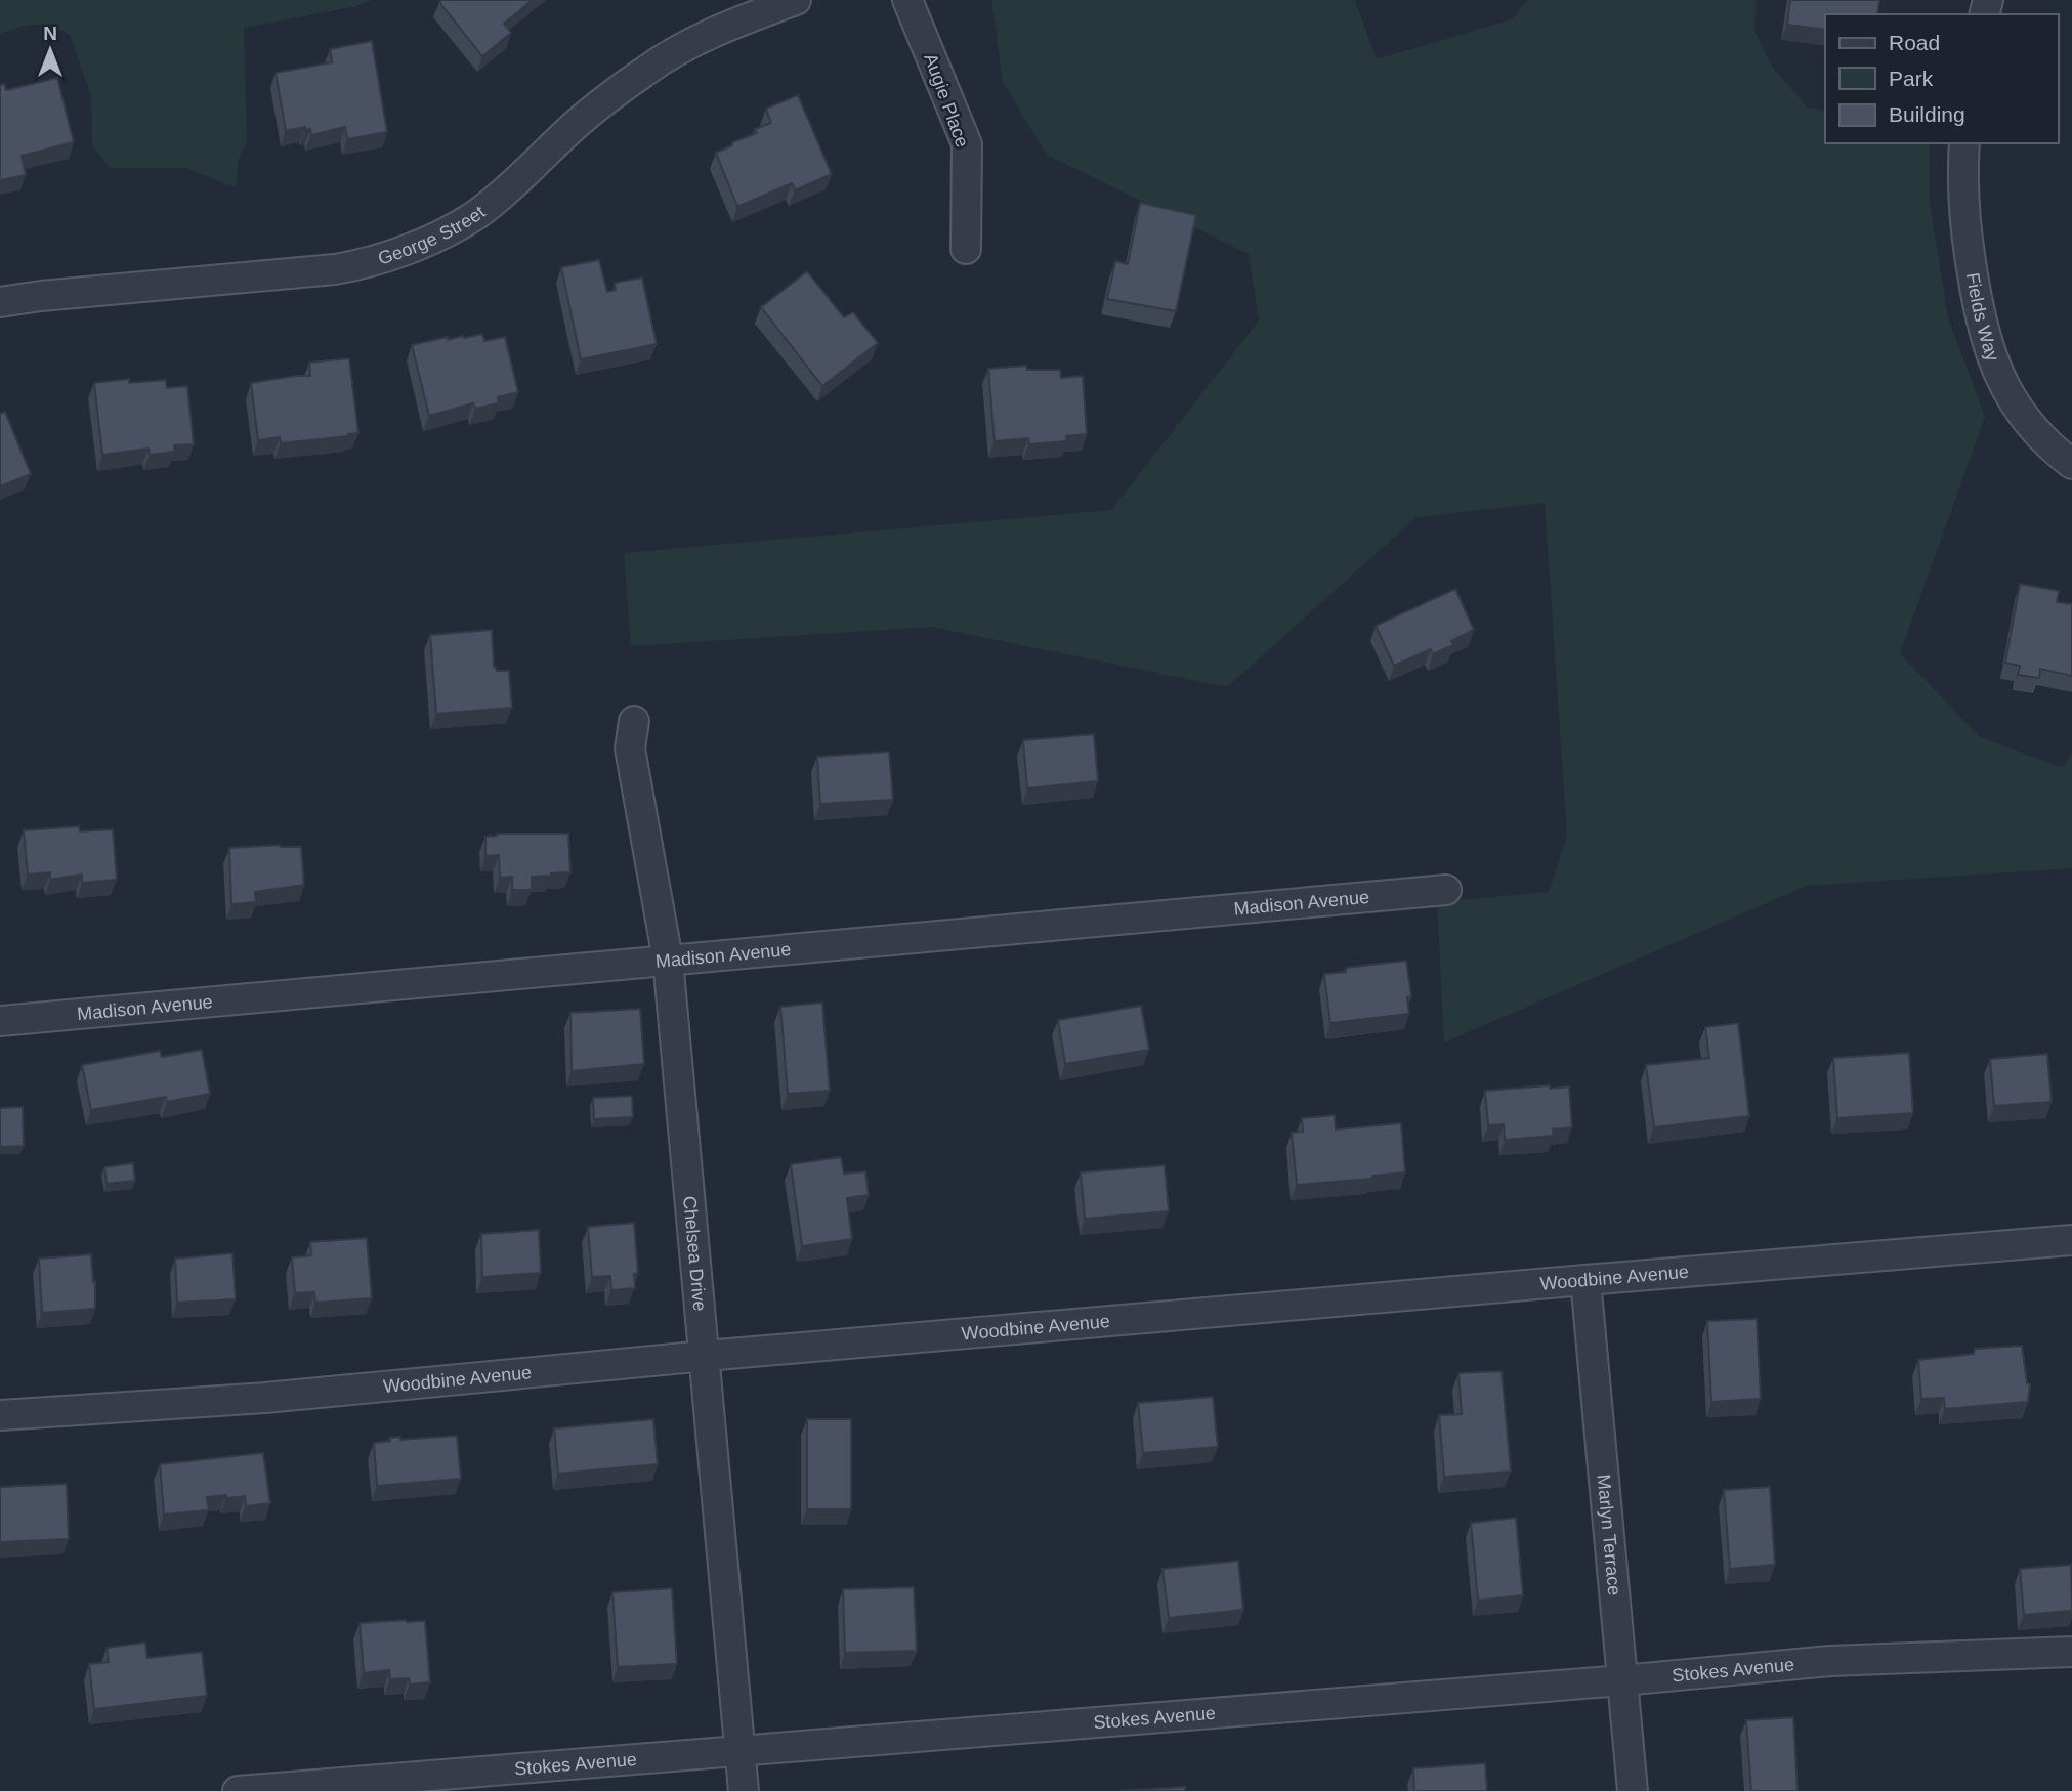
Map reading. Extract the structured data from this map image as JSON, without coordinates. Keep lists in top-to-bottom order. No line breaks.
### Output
{"streets":{"street":["Augie Place","George Street","Fields Way","Madison Avenue","Chelsea Drive","Woodbine Avenue","Marlyn Terrace","Stokes Avenue"]},"crossings":[["Madison Avenue","Chelsea Drive"],["Chelsea Drive","Woodbine Avenue"],["Chelsea Drive","Stokes Avenue"],["Woodbine Avenue","Marlyn Terrace"],["Marlyn Terrace","Stokes Avenue"]],"legend":["Road","Park","Building"],"north":"top"}
